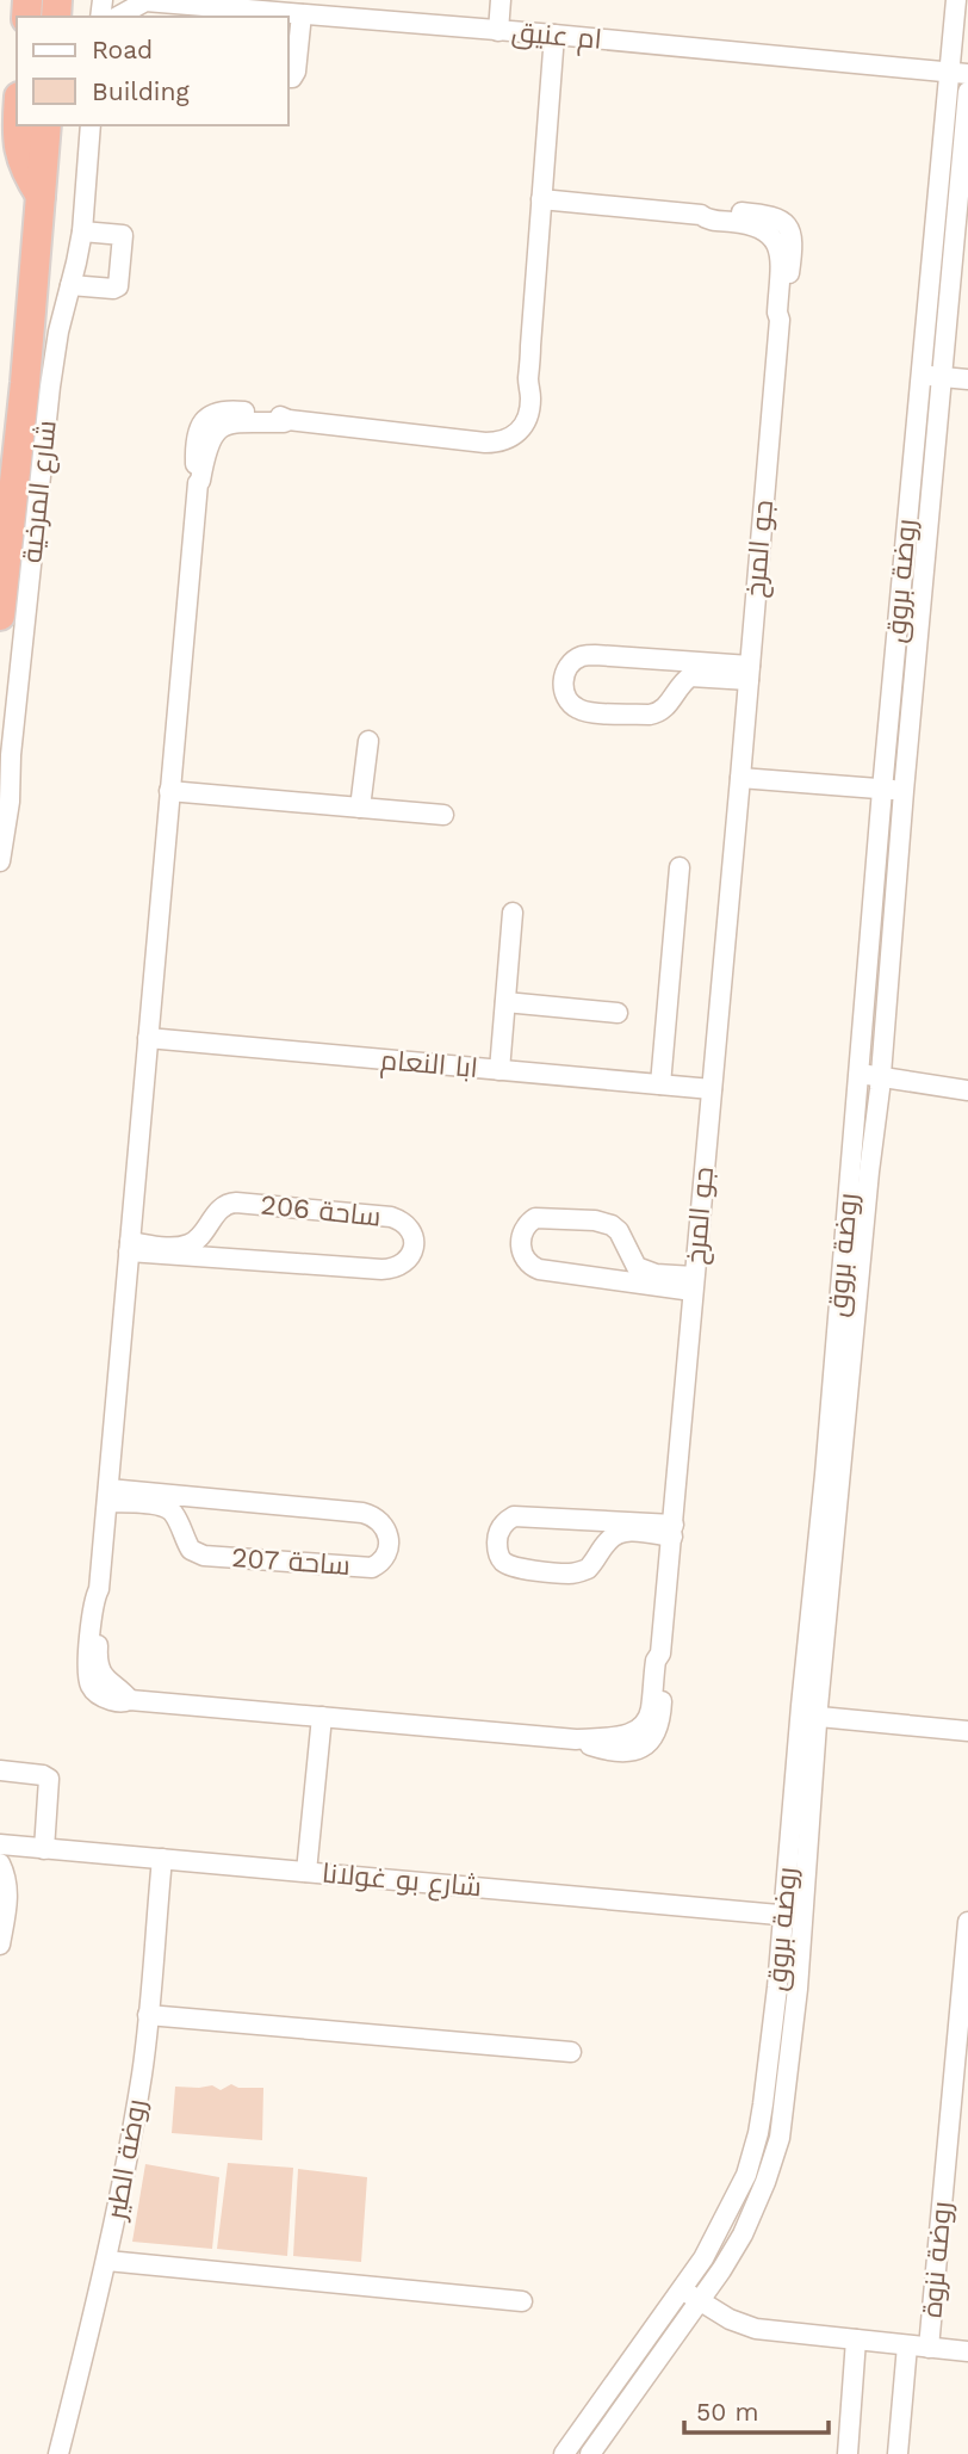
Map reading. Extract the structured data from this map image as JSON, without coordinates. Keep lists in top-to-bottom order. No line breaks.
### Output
{"streets":{"highway":["شارع المرخية"],"street":["ام عنيق","جو المرخ","روضة بروق","ابا النعام","ساحة 206","ساحة 207","شارع بو غولانا","روضة الطير","روضة نزوة"]},"crossings":[["ام عنيق","روضة بروق"],["جو المرخ","ابا النعام"],["جو المرخ","ساحة 206"],["جو المرخ","ساحة 207"],["روضة بروق","شارع بو غولانا"],["روضة بروق","روضة نزوة"],["شارع بو غولانا","روضة الطير"]],"legend":["Road","Building"],"scale_bar":"50 m"}
